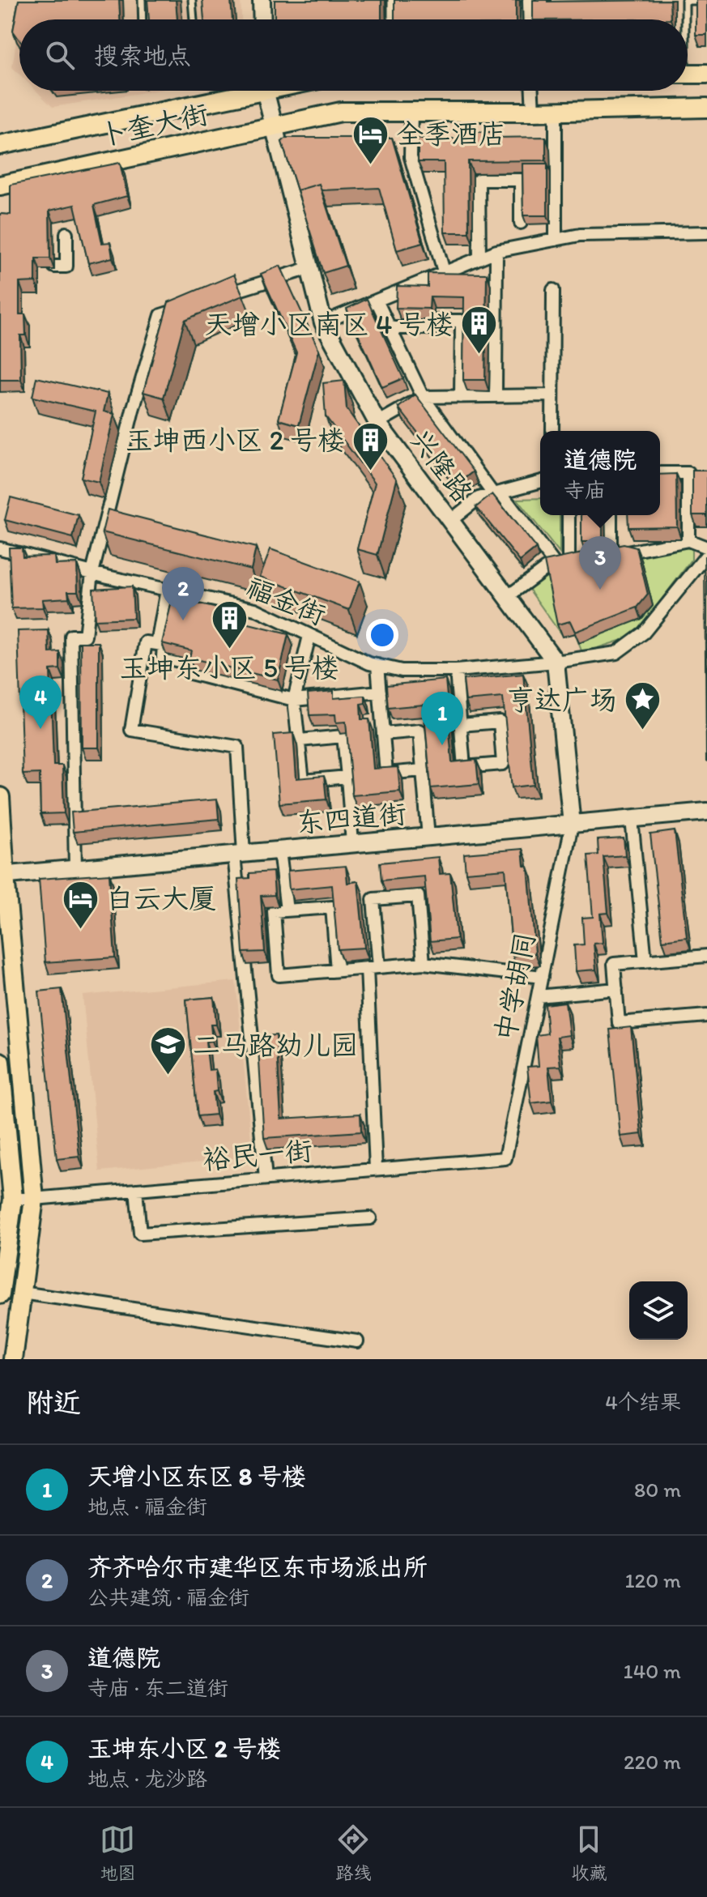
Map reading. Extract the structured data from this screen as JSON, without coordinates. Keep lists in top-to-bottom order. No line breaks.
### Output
{"streets":{"main road":["卜奎大街"],"street":["兴隆路","福金街","东四道街","中学胡同","裕民一街"]},"crossings":[["卜奎大街","兴隆路"],["兴隆路","福金街"],["东四道街","中学胡同"],["中学胡同","裕民一街"]],"places":{"hotel":["全季酒店","白云大厦"],"building":["天增小区南区 4 号楼","玉坤西小区 2 号楼","玉坤东小区 5 号楼"],"place":["亨达广场"],"school or university":["二马路幼儿园"]},"page":{"search":"搜索地点","popup":["道德院","寺庙"],"pins":["3","2","4","1"],"heading":["附近","4个结果"],"list":[{"mark":"1","name":"天增小区东区 8 号楼","note":"地点 · 福金街","value":"80 m"},{"mark":"2","name":"齐齐哈尔市建华区东市场派出所","note":"公共建筑 · 福金街","value":"120 m"},{"mark":"3","name":"道德院","note":"寺庙 · 东二道街","value":"140 m"},{"mark":"4","name":"玉坤东小区 2 号楼","note":"地点 · 龙沙路","value":"220 m"}],"nav":["地图","路线","收藏"]}}
